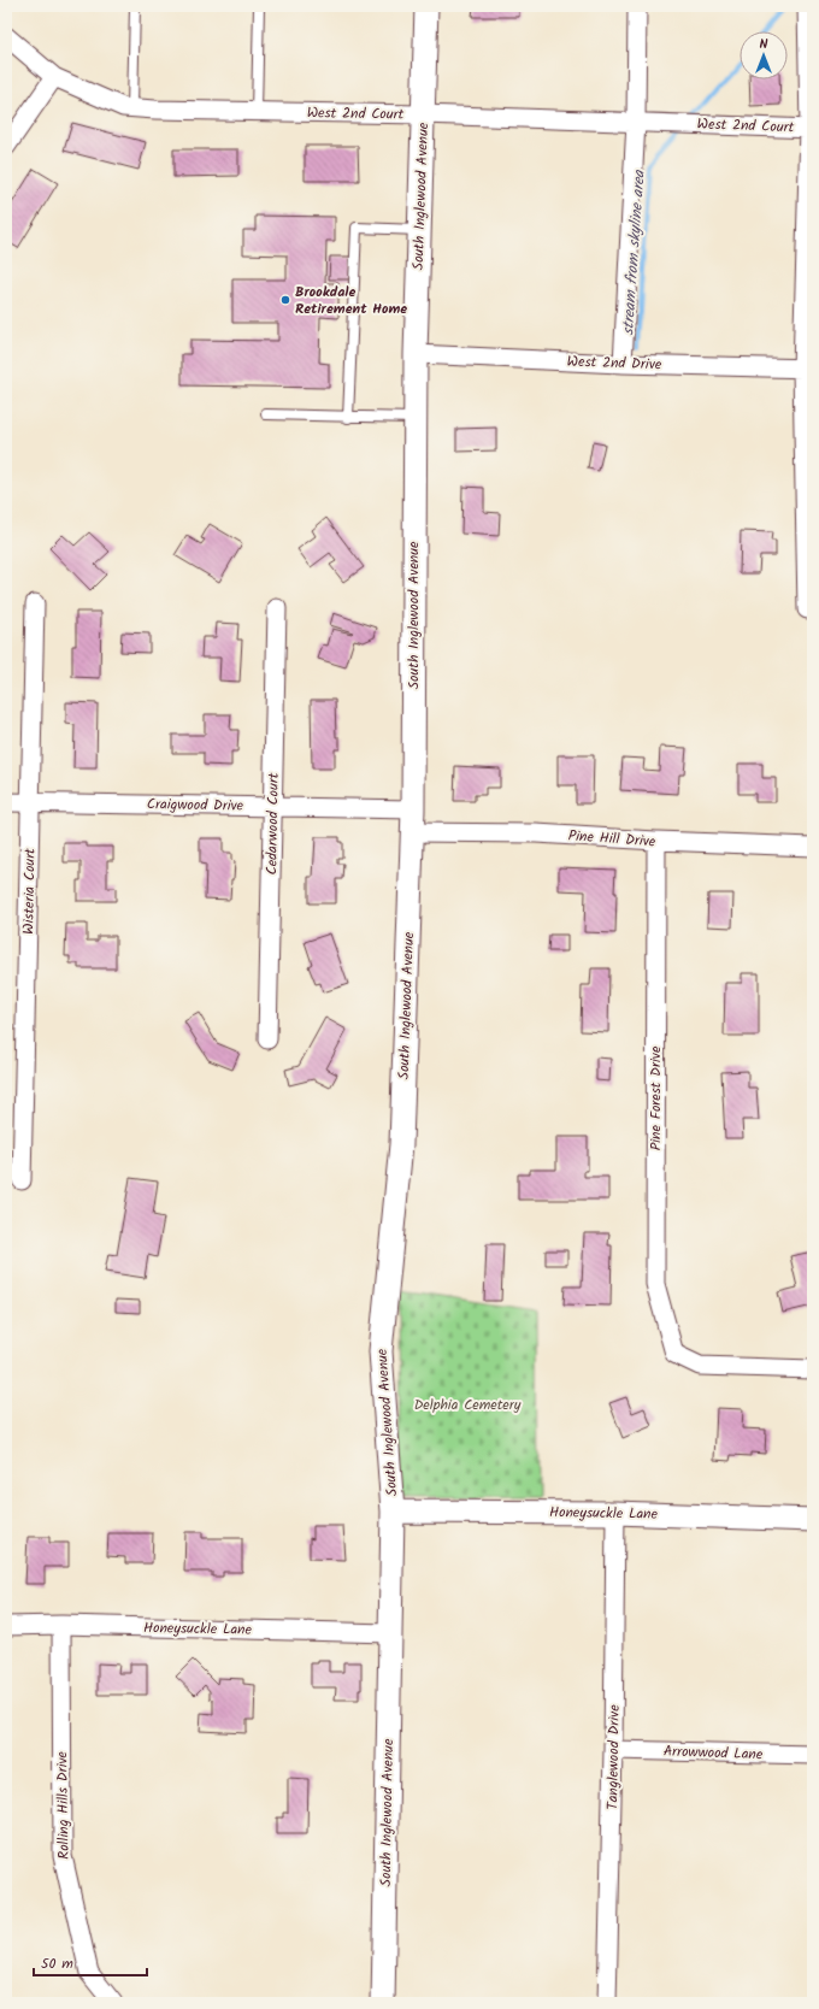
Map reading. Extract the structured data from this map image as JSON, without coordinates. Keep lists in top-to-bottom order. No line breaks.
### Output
{"streets":{"street":["West 2nd Court","South Inglewood Avenue","West 2nd Drive","Craigwood Drive","Cedarwood Court","Pine Hill Drive","Wisteria Court","Pine Forest Drive","Honeysuckle Lane","Arrowwood Lane","Tanglewood Drive","Rolling Hills Drive"]},"crossings":[["West 2nd Court","South Inglewood Avenue"],["South Inglewood Avenue","West 2nd Drive"],["South Inglewood Avenue","Craigwood Drive"],["South Inglewood Avenue","Pine Hill Drive"],["South Inglewood Avenue","Honeysuckle Lane"],["Craigwood Drive","Cedarwood Court"],["Craigwood Drive","Wisteria Court"],["Pine Hill Drive","Pine Forest Drive"],["Honeysuckle Lane","Tanglewood Drive"],["Honeysuckle Lane","Rolling Hills Drive"],["Arrowwood Lane","Tanglewood Drive"]],"water":["stream from skyline area"],"parks":["Delphia Cemetery"],"places":["Brookdale Retirement Home"],"scale_bar":"50 m","north":"top"}
